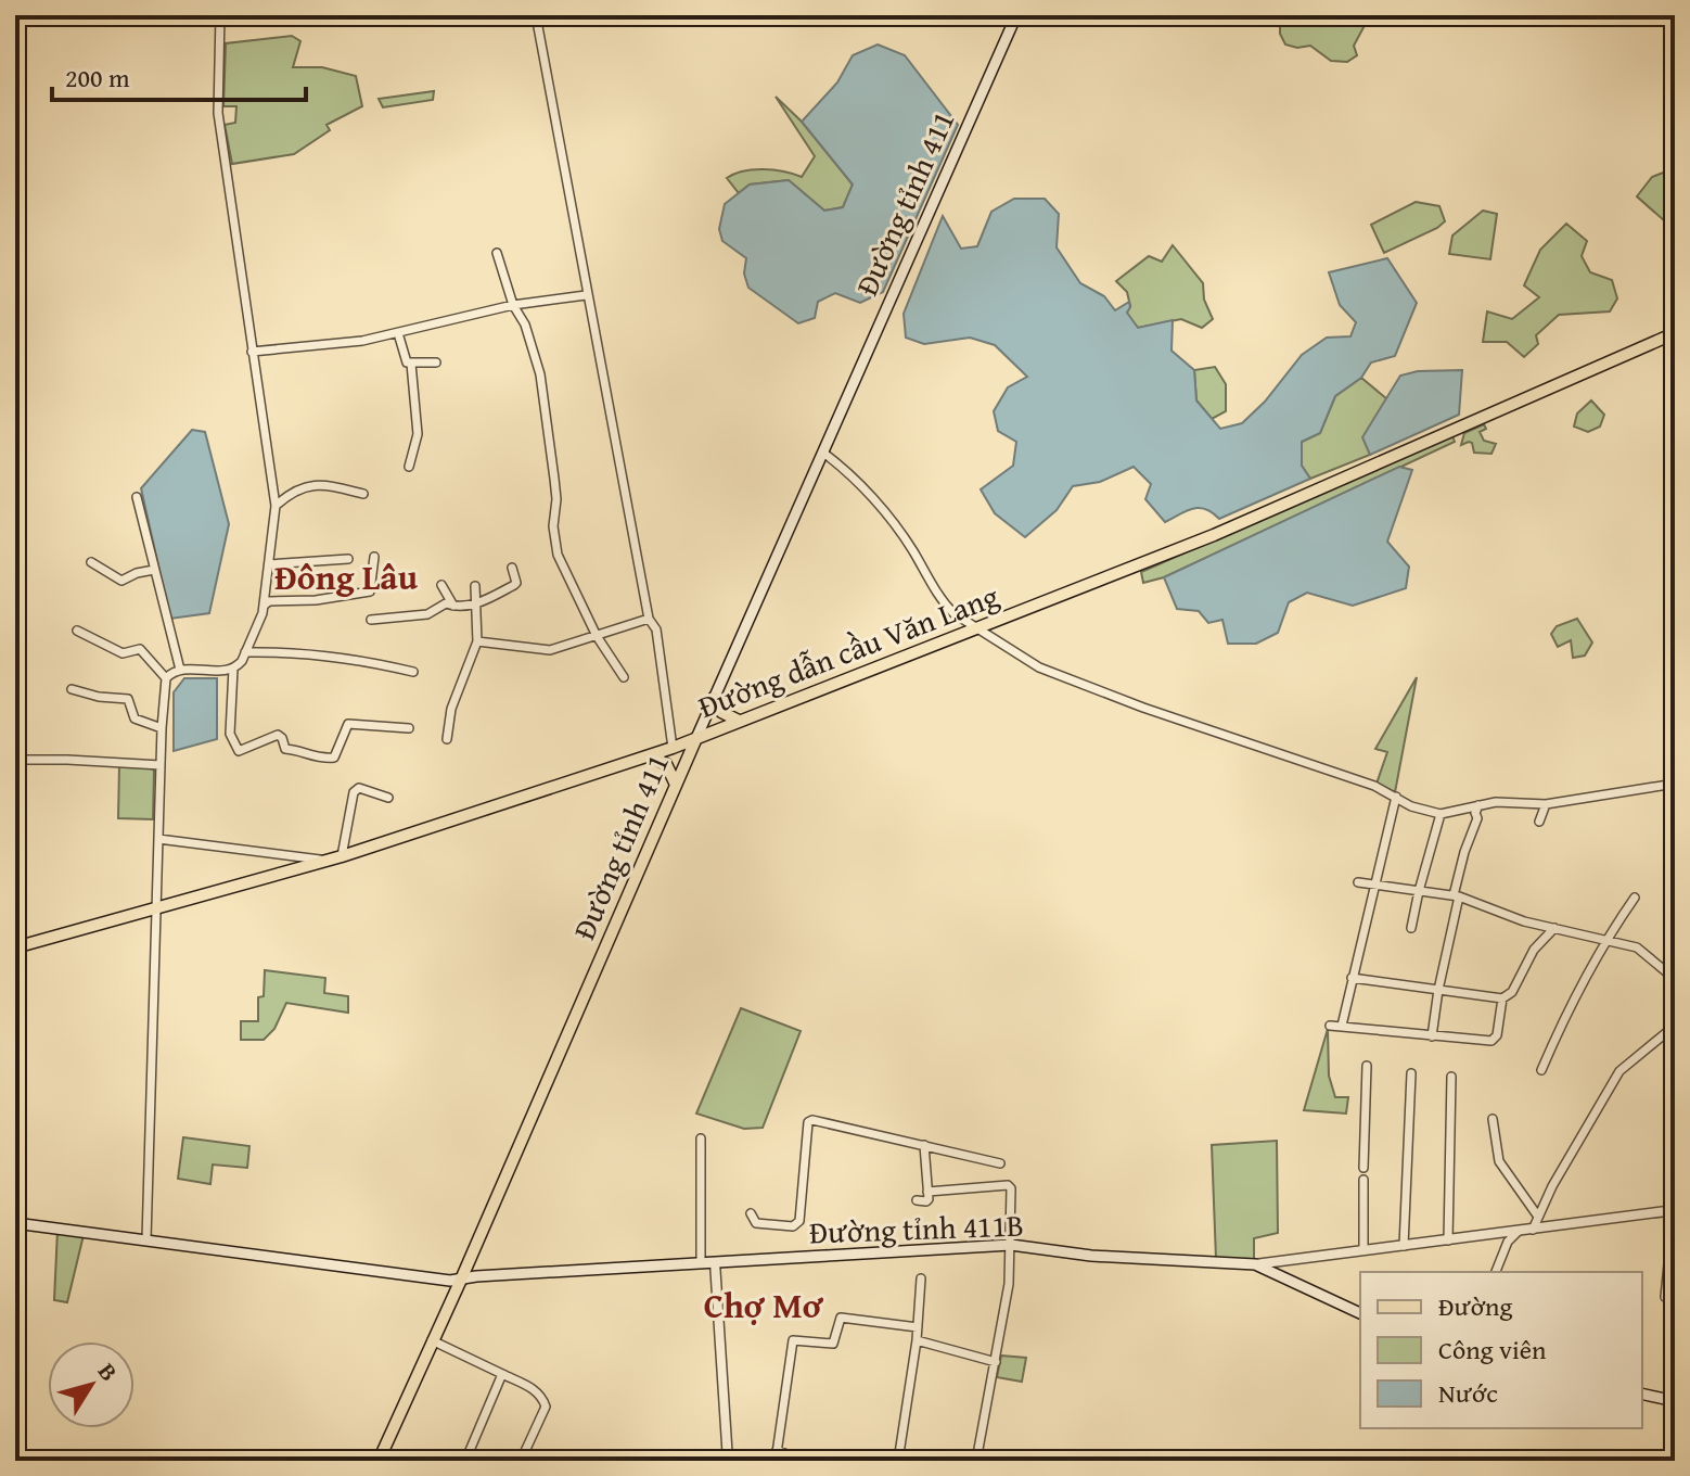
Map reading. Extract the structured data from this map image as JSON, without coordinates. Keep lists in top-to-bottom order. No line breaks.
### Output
{"streets":{"main road":["Đường tỉnh 411","Đường dẫn cầu Văn Lang","Đường tỉnh 411B"]},"crossings":[["Đường tỉnh 411","Đường dẫn cầu Văn Lang"],["Đường tỉnh 411","Đường tỉnh 411B"]],"districts":["Đông Lâu","Chợ Mơ"],"legend":["Đường","Công viên","Nước"],"scale_bar":"200 m","north":"top right"}
